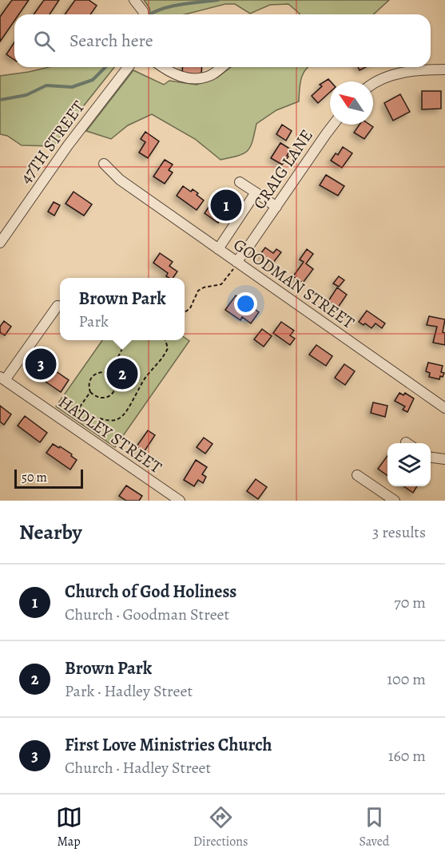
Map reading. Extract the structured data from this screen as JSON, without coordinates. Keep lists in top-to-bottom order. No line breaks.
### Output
{"streets":{"street":["47TH STREET","CRAIG LANE","GOODMAN STREET","HADLEY STREET"]},"crossings":[["CRAIG LANE","GOODMAN STREET"]],"scale_bar":"50 m","north":"top left","page":{"search":"Search here","pins":["1","3","2"],"popup":["Brown Park","Park"],"scale":"50 m","heading":["Nearby","3 results"],"list":[{"mark":"1","name":"Church of God Holiness","note":"Church · Goodman Street","value":"70 m"},{"mark":"2","name":"Brown Park","note":"Park · Hadley Street","value":"100 m"},{"mark":"3","name":"First Love Ministries Church","note":"Church · Hadley Street","value":"160 m"}],"nav":["Map","Directions","Saved"]}}
